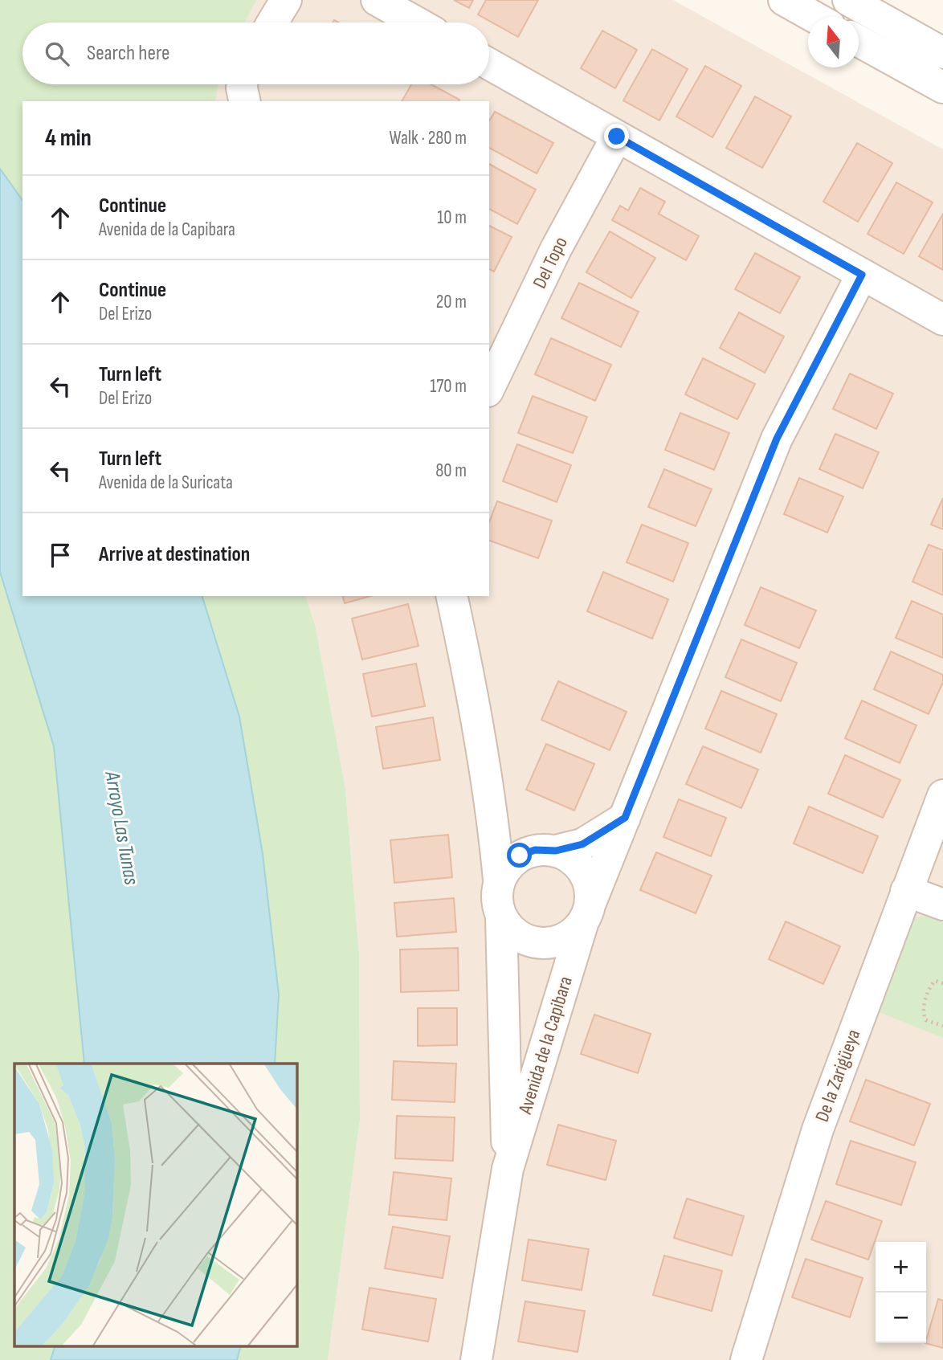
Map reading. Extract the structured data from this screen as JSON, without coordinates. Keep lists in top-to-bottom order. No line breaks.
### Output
{"streets":{"street":["Del Topo","Avenida de la Capibara","De la Zarigüeya"]},"water":["Arroyo Las Tunas"],"north":"top","page":{"search":"Search here","heading":["4 min","Walk · 280 m"],"list":[["Continue","Avenida de la Capibara","10 m"],["Continue","Del Erizo","20 m"],["Turn left","Del Erizo","170 m"],["Turn left","Avenida de la Suricata","80 m"],"Arrive at destination"],"map_buttons":["+","−"]}}
